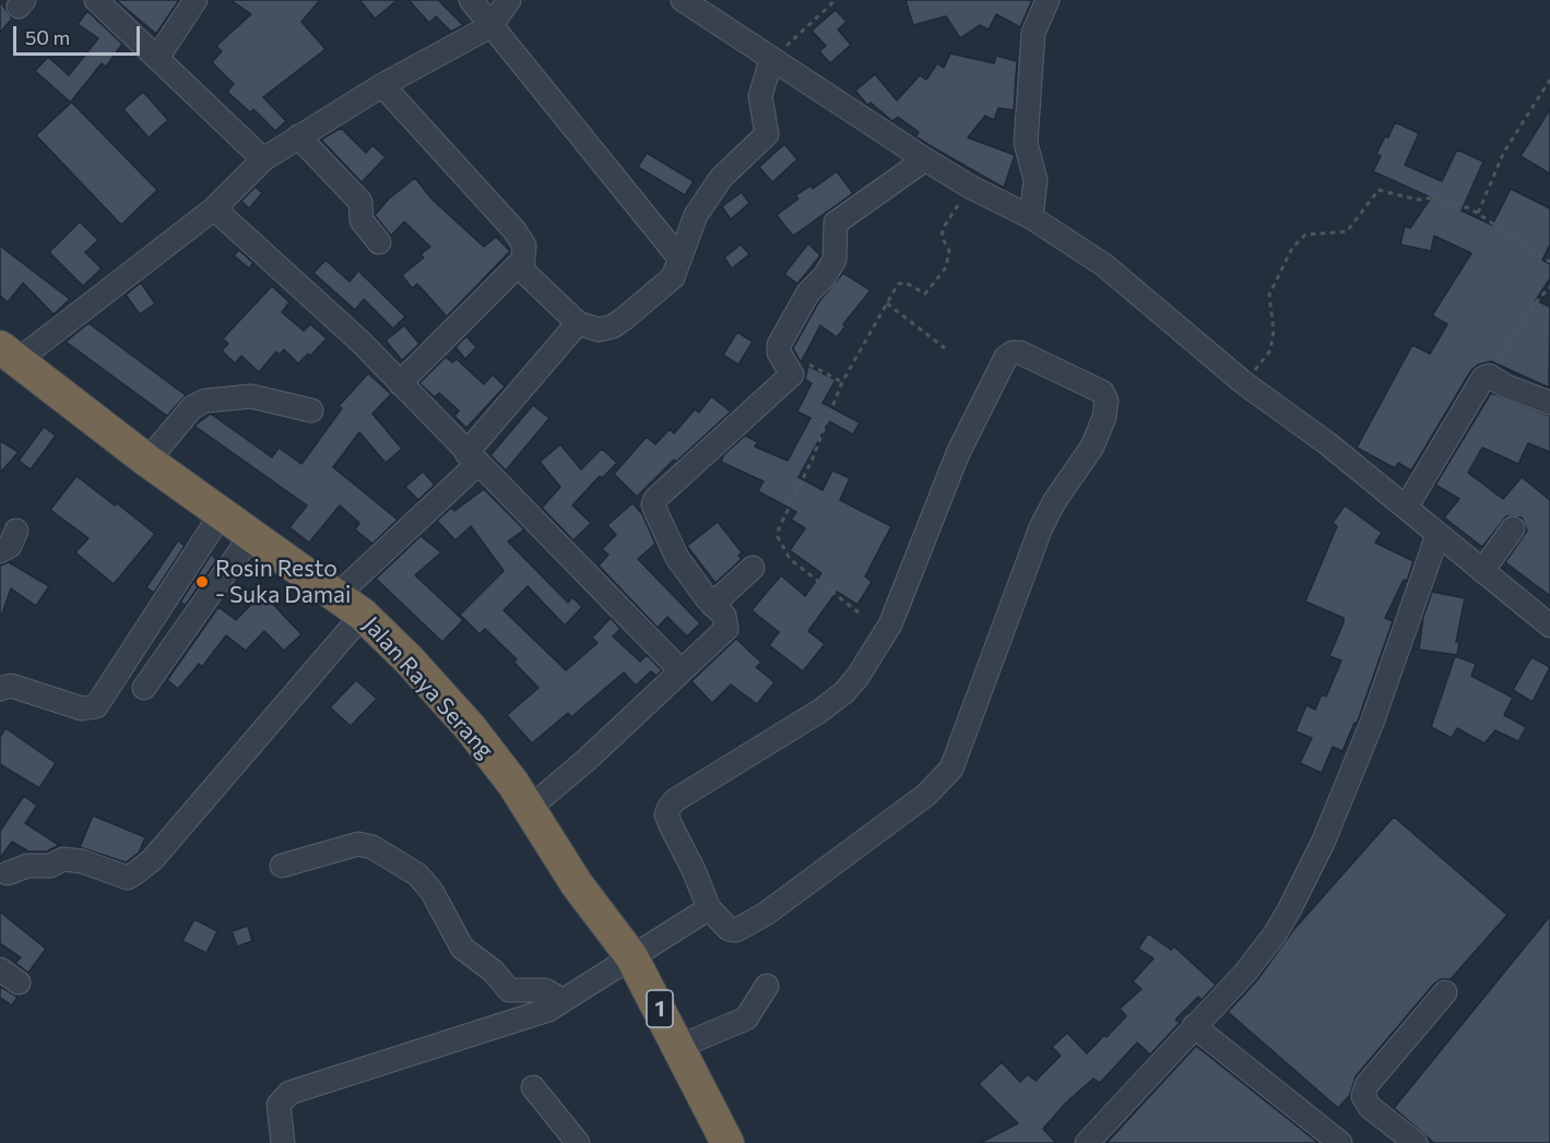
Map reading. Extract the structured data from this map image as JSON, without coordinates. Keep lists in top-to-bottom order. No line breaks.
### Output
{"streets":{"highway":["Jalan Raya Serang","1"]},"places":["Rosin Resto - Suka Damai"],"scale_bar":"50 m"}
